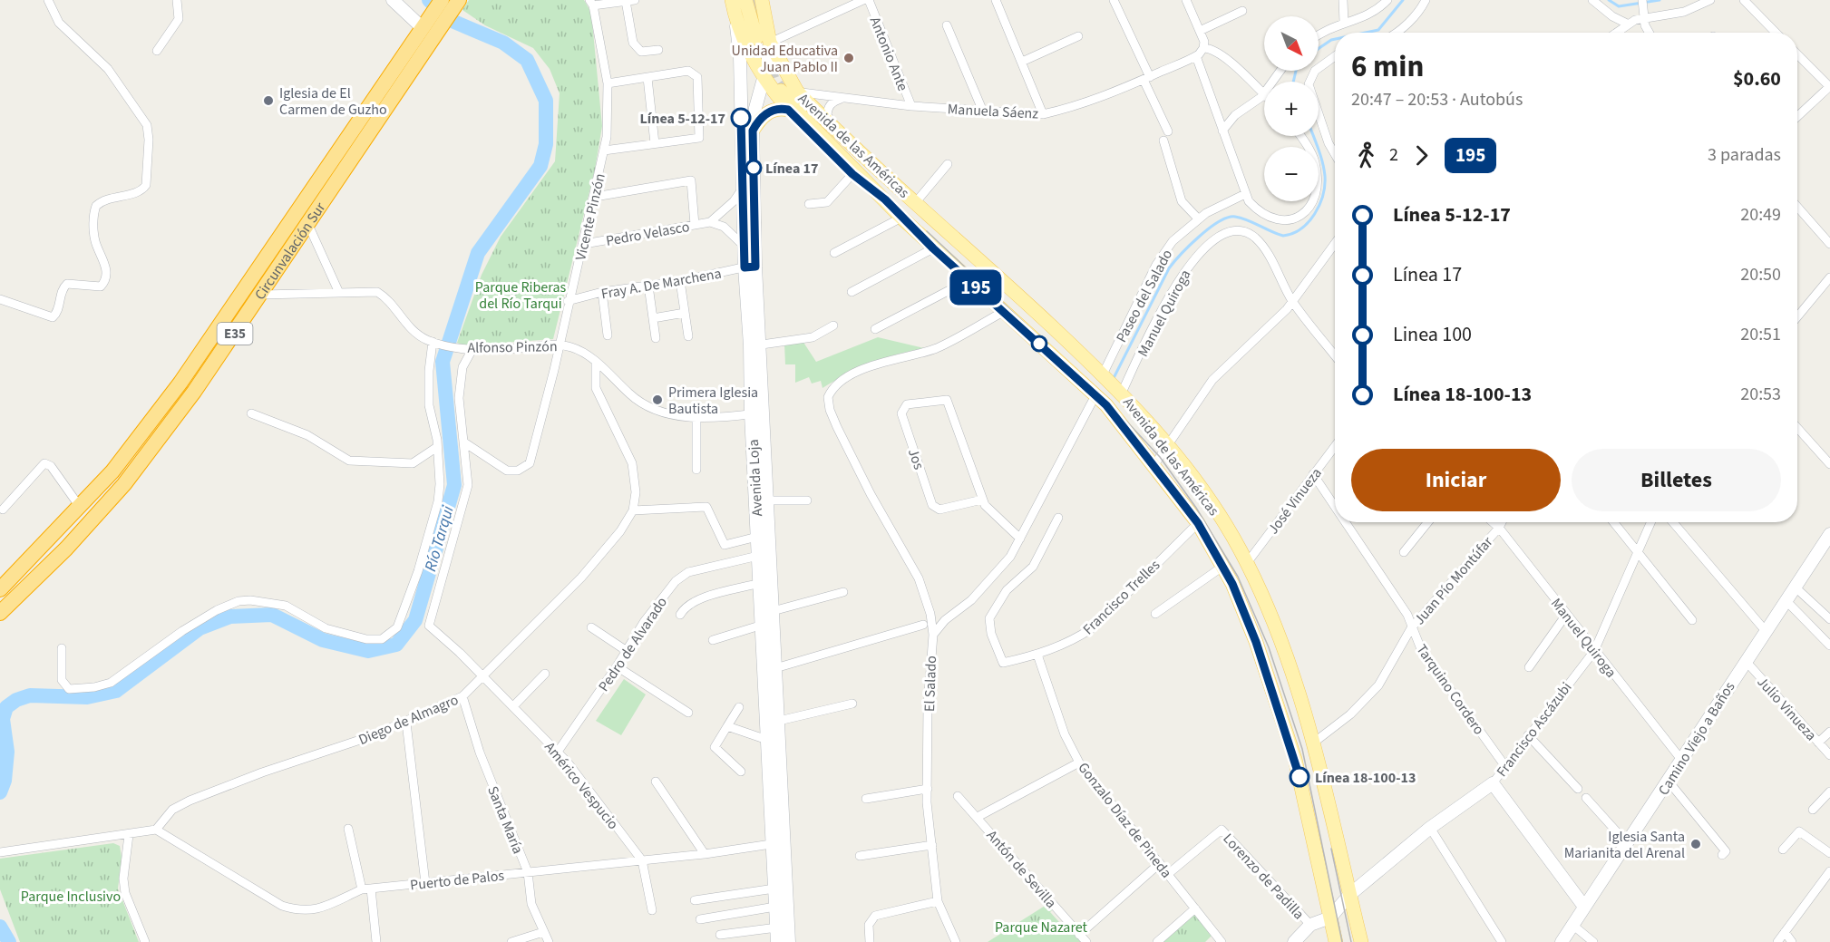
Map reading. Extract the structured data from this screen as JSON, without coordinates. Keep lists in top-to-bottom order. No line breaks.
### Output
{"streets":{"highway":["Circunvalación Sur","E35"],"main road":["Avenida de las Américas","Avenida Loja","Francisco Ascázubi","Camino Viejo a Baños"],"street":["Antonio Ante","Manuela Sáenz","Vicente Pinzón","Pedro Velasco","Fray A. De Marchena","Paseo del Salado","Manuel Quiroga","Alfonso Pinzón","Jos","José Vinueza","Juan Pío Montúfar","Francisco Trelles","Pedro de Alvarado","El Salado","Tarquino Cordero","Julio Vinueza","Diego de Almagro","Américo Vespucio","Santa María","Gonzalo Díaz de Pineda","Antón de Sevilla","Lorenzo de Padilla","Puerto de Palos"]},"crossings":[["Antonio Ante","Manuela Sáenz"],["Manuela Sáenz","Avenida de las Américas"],["Avenida de las Américas","Paseo del Salado"],["Avenida de las Américas","Manuel Quiroga"],["Avenida de las Américas","Avenida Loja"],["Avenida de las Américas","José Vinueza"],["Avenida de las Américas","Juan Pío Montúfar"],["Avenida de las Américas","Francisco Trelles"],["Avenida de las Américas","El Salado"],["Avenida de las Américas","Francisco Ascázubi"],["Vicente Pinzón","Pedro Velasco"],["Vicente Pinzón","Fray A. De Marchena"],["Vicente Pinzón","Alfonso Pinzón"],["Vicente Pinzón","Américo Vespucio"],["Pedro Velasco","Avenida Loja"],["Circunvalación Sur","Alfonso Pinzón"],["Fray A. De Marchena","Avenida Loja"],["Manuel Quiroga","Juan Pío Montúfar"],["Manuel Quiroga","Francisco Ascázubi"],["Manuel Quiroga","Camino Viejo a Baños"],["Alfonso Pinzón","Avenida Loja"],["Alfonso Pinzón","Diego de Almagro"],["Avenida Loja","Pedro de Alvarado"],["Avenida Loja","Puerto de Palos"],["José Vinueza","Tarquino Cordero"],["Juan Pío Montúfar","Tarquino Cordero"],["Francisco Trelles","Gonzalo Díaz de Pineda"],["Pedro de Alvarado","Américo Vespucio"],["Tarquino Cordero","Francisco Ascázubi"],["Julio Vinueza","Camino Viejo a Baños"],["Diego de Almagro","Américo Vespucio"],["Diego de Almagro","Santa María"],["Diego de Almagro","Puerto de Palos"],["Américo Vespucio","Puerto de Palos"],["Santa María","Puerto de Palos"],["Gonzalo Díaz de Pineda","Lorenzo de Padilla"]],"water":["Río Tarqui"],"parks":["Parque Riberas del Río Tarqui","Parque Inclusivo","Parque Nazaret"],"places":["Unidad Educativa Juan Pablo II","Iglesia de El Carmen de Guzho","Línea 5-12-17","Línea 17","Primera Iglesia Bautista","Línea 18-100-13","Iglesia Santa Marianita del Arenal"],"lines":["bus line 195"],"north":"bottom right","page":{"on_map":"195","map_buttons":["+","−"],"heading":["6 min","20:47 – 20:53 · Autobús","$0.60"],"legs":["2","195","3 paradas"],"list":[{"name":"Línea 5-12-17","value":"20:49"},{"name":"Línea 17","value":"20:50"},{"name":"Linea 100","value":"20:51"},{"name":"Línea 18-100-13","value":"20:53"}],"buttons":["Iniciar","Billetes"]}}
